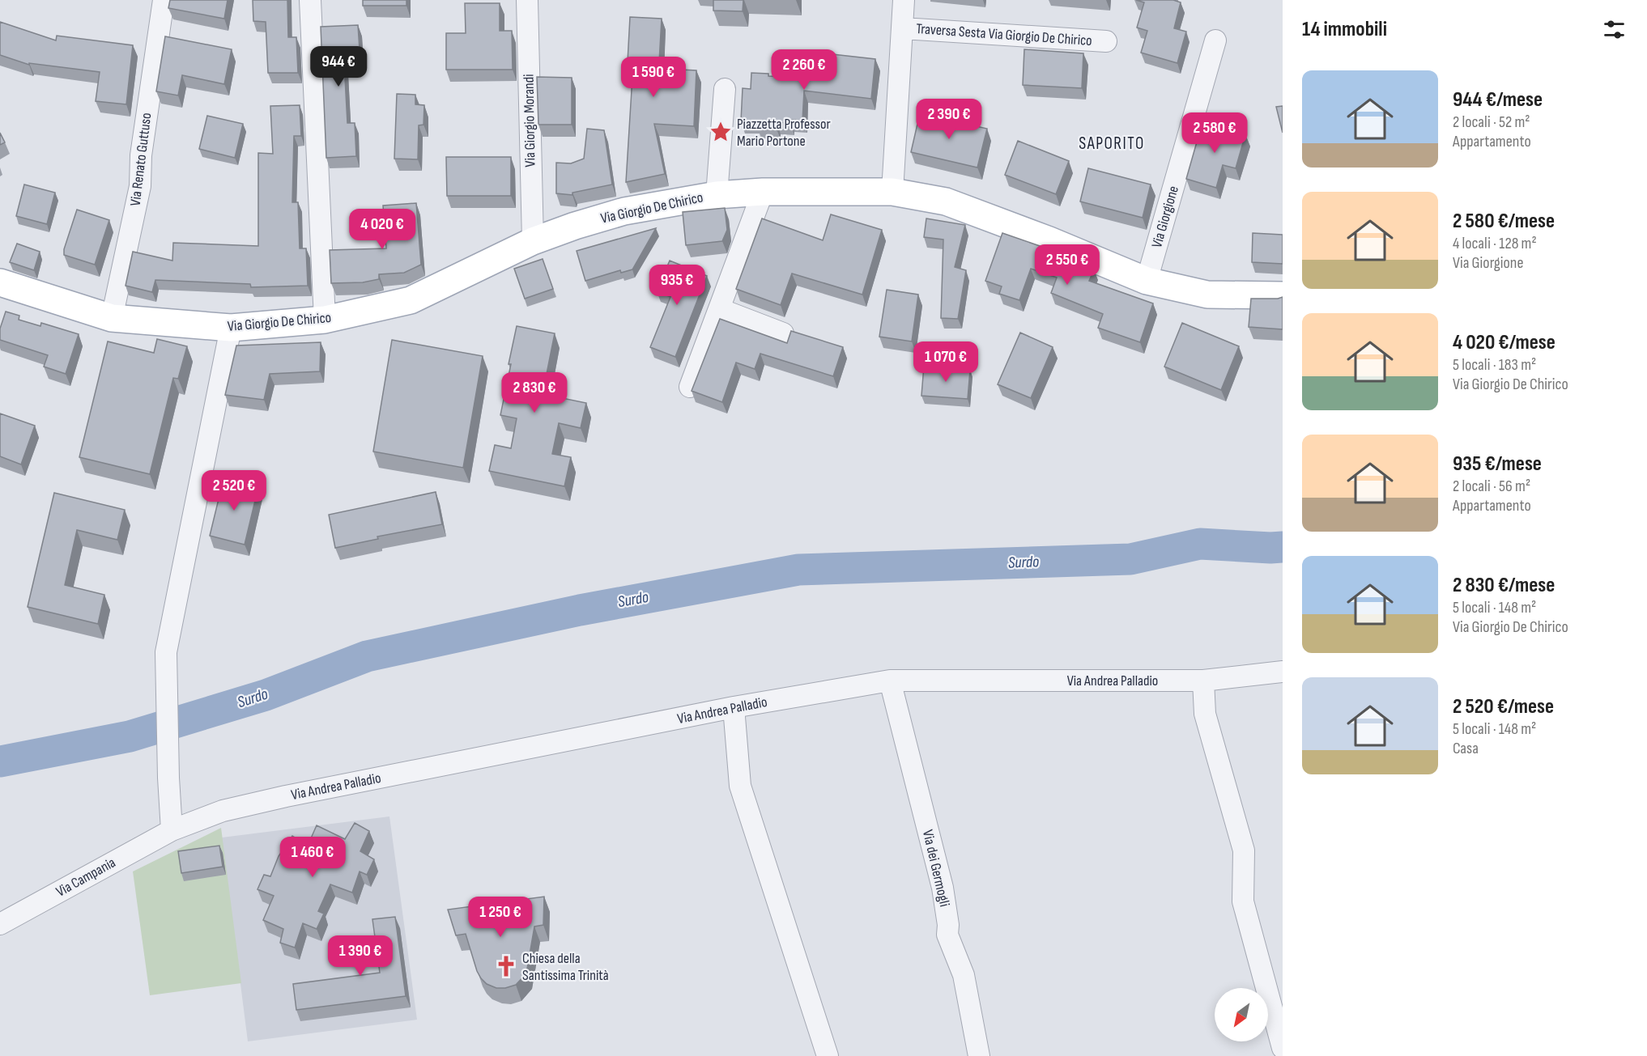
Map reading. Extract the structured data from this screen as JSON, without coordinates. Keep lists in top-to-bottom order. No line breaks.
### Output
{"streets":{"main road":["Via Giorgio De Chirico"],"street":["Traversa Sesta Via Giorgio De Chirico","Via Giorgio Morandi","Via Renato Guttuso","Via Giorgione","Via Andrea Palladio","Via dei Germogli","Via Campania"]},"crossings":[["Traversa Sesta Via Giorgio De Chirico","Via Giorgio De Chirico"],["Via Giorgio Morandi","Via Giorgio De Chirico"],["Via Renato Guttuso","Via Giorgio De Chirico"],["Via Giorgio De Chirico","Via Giorgione"],["Via Andrea Palladio","Via dei Germogli"],["Via Andrea Palladio","Via Campania"]],"districts":["SAPORITO"],"water":["Surdo"],"places":{"place":["Piazzetta Professor Mario Portone"],"church":["Chiesa della Santissima Trinità"]},"north":"bottom left","page":{"heading":"14 immobili","price":["944 €","2 260 €","1 590 €","2 390 €","2 580 €","4 020 €","2 550 €","935 €","1 070 €","2 830 €","2 520 €","1 460 €","1 250 €","1 390 €"],"list":[{"name":"944 €/mese","note":"2 locali · 52 m² · Appartamento"},{"name":"2 580 €/mese","note":"4 locali · 128 m² · Via Giorgione"},{"name":"4 020 €/mese","note":"5 locali · 183 m² · Via Giorgio De Chirico"},{"name":"935 €/mese","note":"2 locali · 56 m² · Appartamento"},{"name":"2 830 €/mese","note":"5 locali · 148 m² · Via Giorgio De Chirico"},{"name":"2 520 €/mese","note":"5 locali · 148 m² · Casa"}]}}
